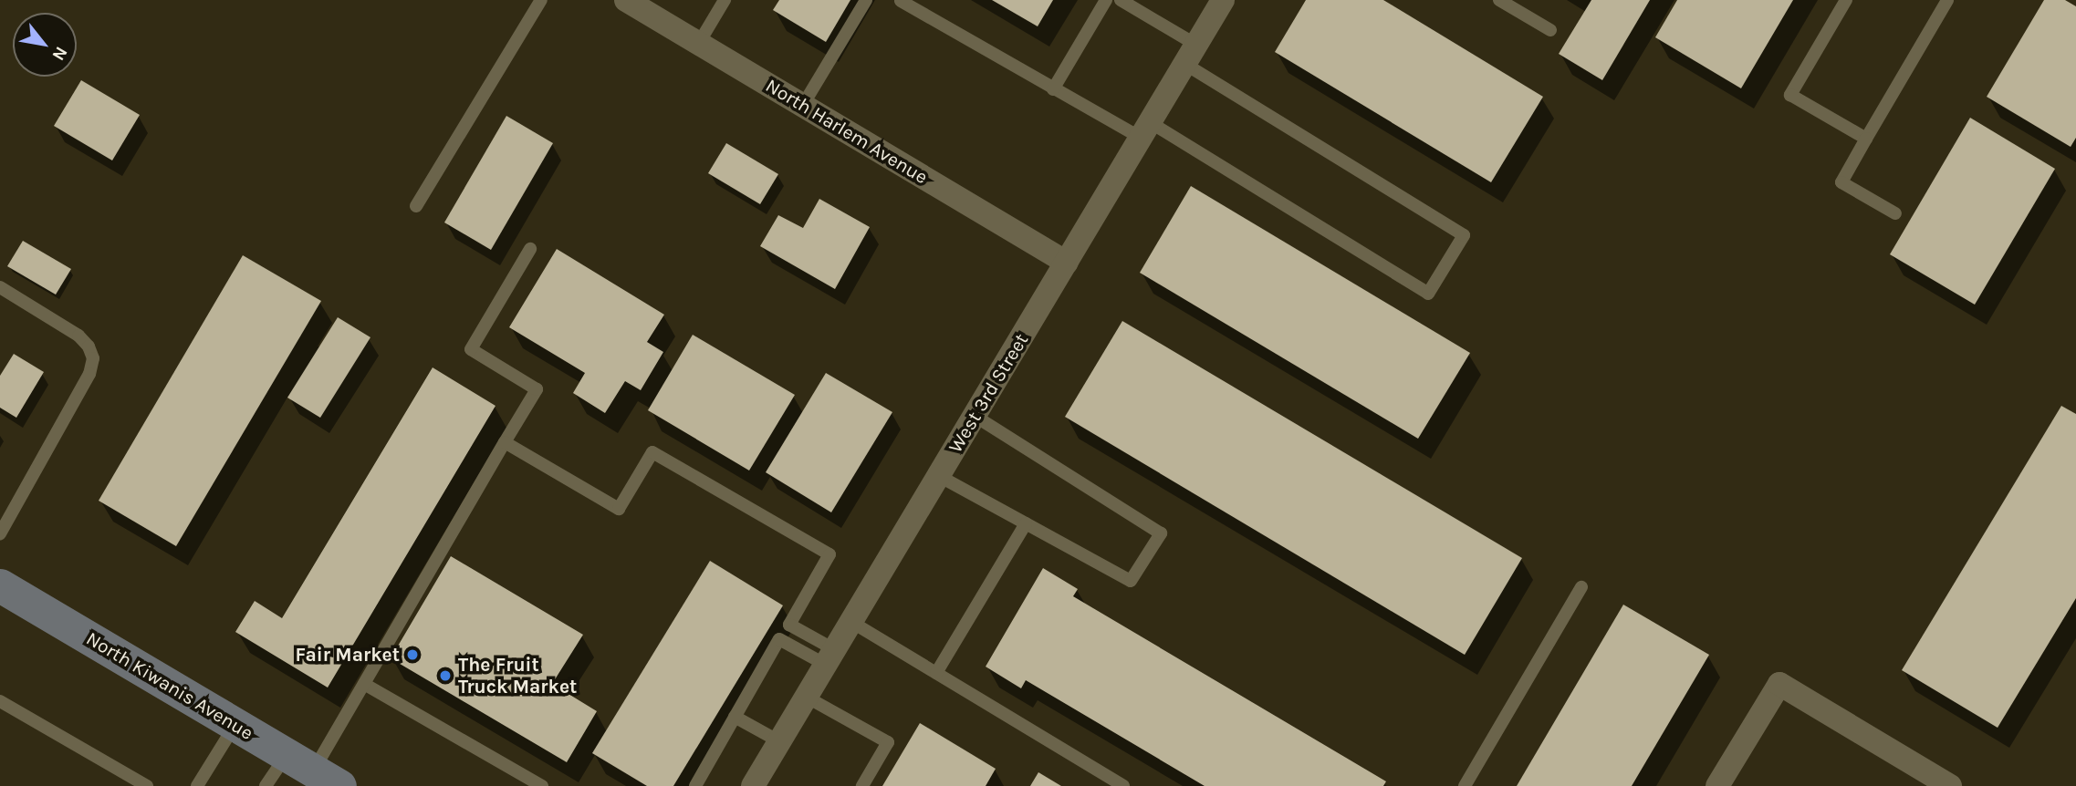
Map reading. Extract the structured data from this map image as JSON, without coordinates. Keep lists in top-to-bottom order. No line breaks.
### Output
{"streets":{"main road":["North Kiwanis Avenue"],"street":["North Harlem Avenue","West 3rd Street"]},"crossings":[["North Harlem Avenue","West 3rd Street"]],"places":["Fair Market","The Fruit Truck Market"],"north":"bottom right"}
